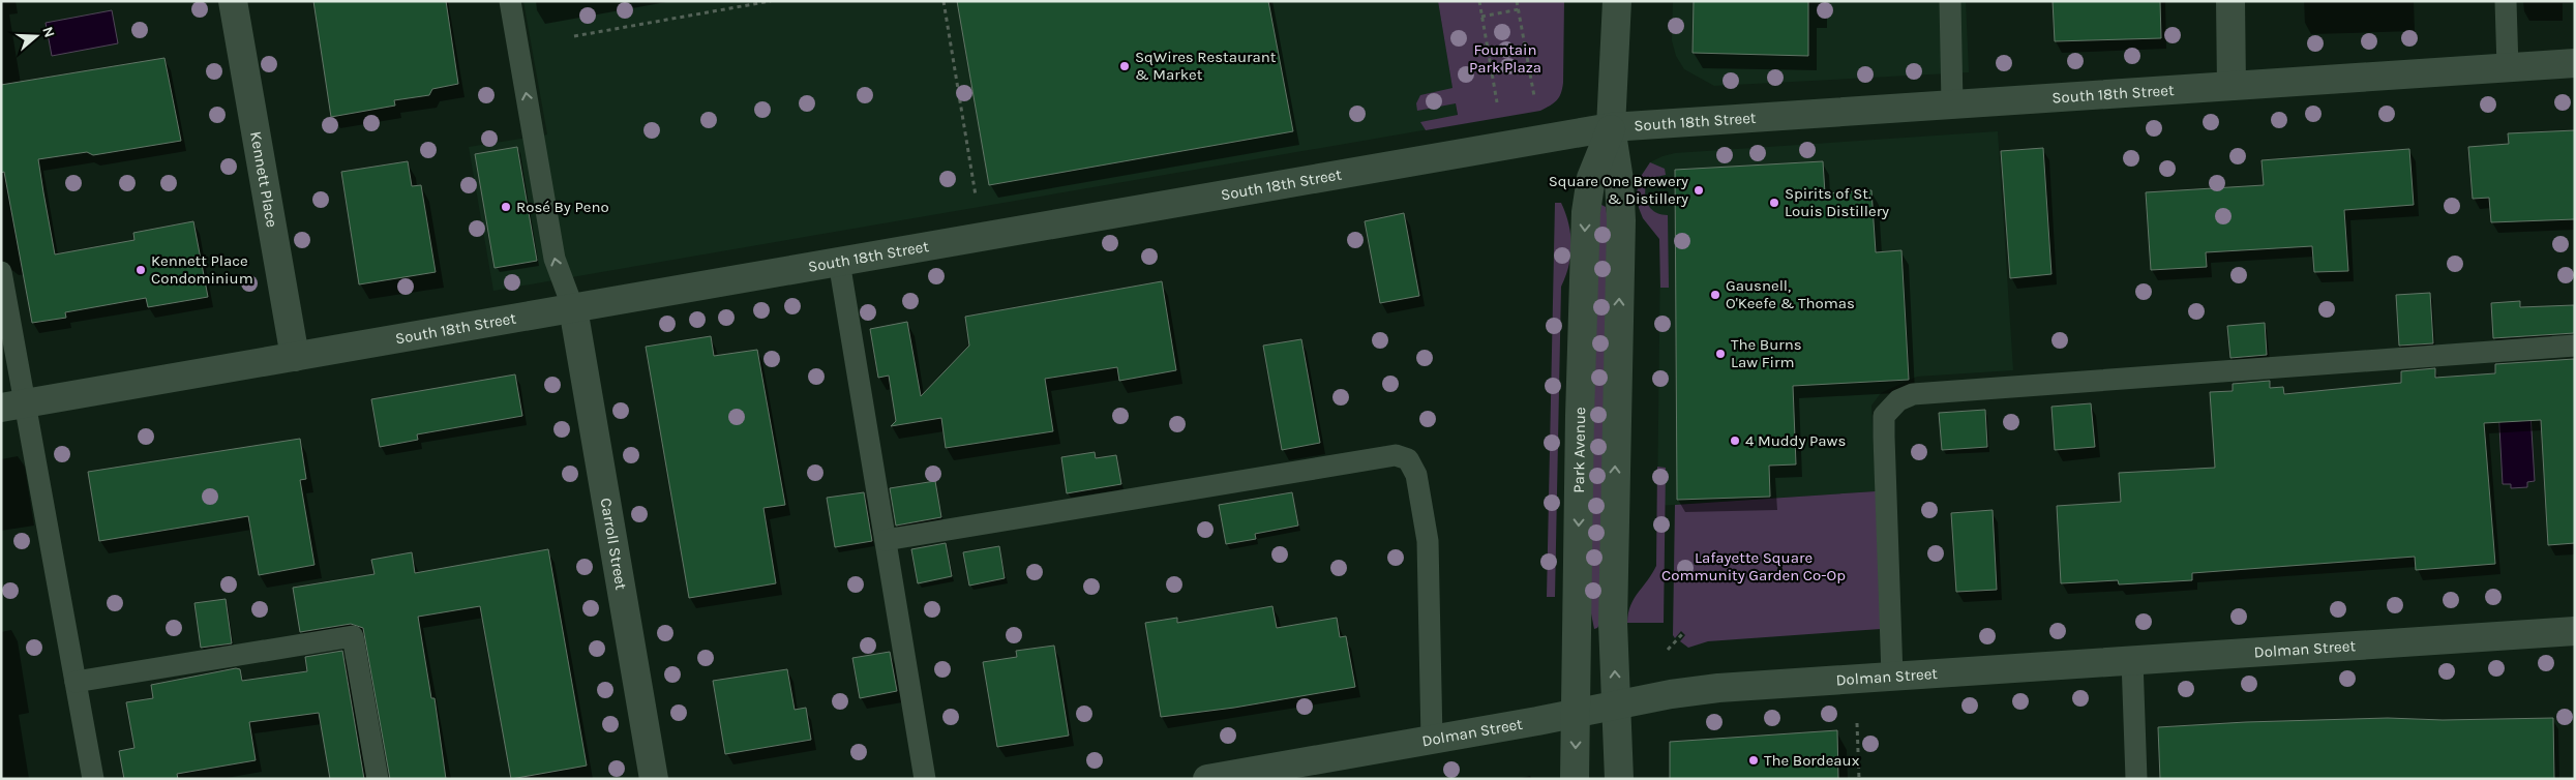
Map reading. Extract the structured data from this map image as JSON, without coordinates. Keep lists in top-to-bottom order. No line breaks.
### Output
{"streets":{"street":["South 18th Street","Kennett Place","Park Avenue","Carroll Street","Dolman Street"]},"crossings":[["South 18th Street","Kennett Place"],["South 18th Street","Park Avenue"],["South 18th Street","Carroll Street"],["Park Avenue","Dolman Street"]],"parks":["Fountain Park Plaza","Lafayette Square Community Garden Co-Op"],"places":["SqWires Restaurant & Market","Square One Brewery & Distillery","Spirits of St. Louis Distillery","Rosé By Peno","Kennett Place Condominium","Gausnell, O'Keefe & Thomas","The Burns Law Firm","4 Muddy Paws","The Bordeaux"],"north":"right"}
